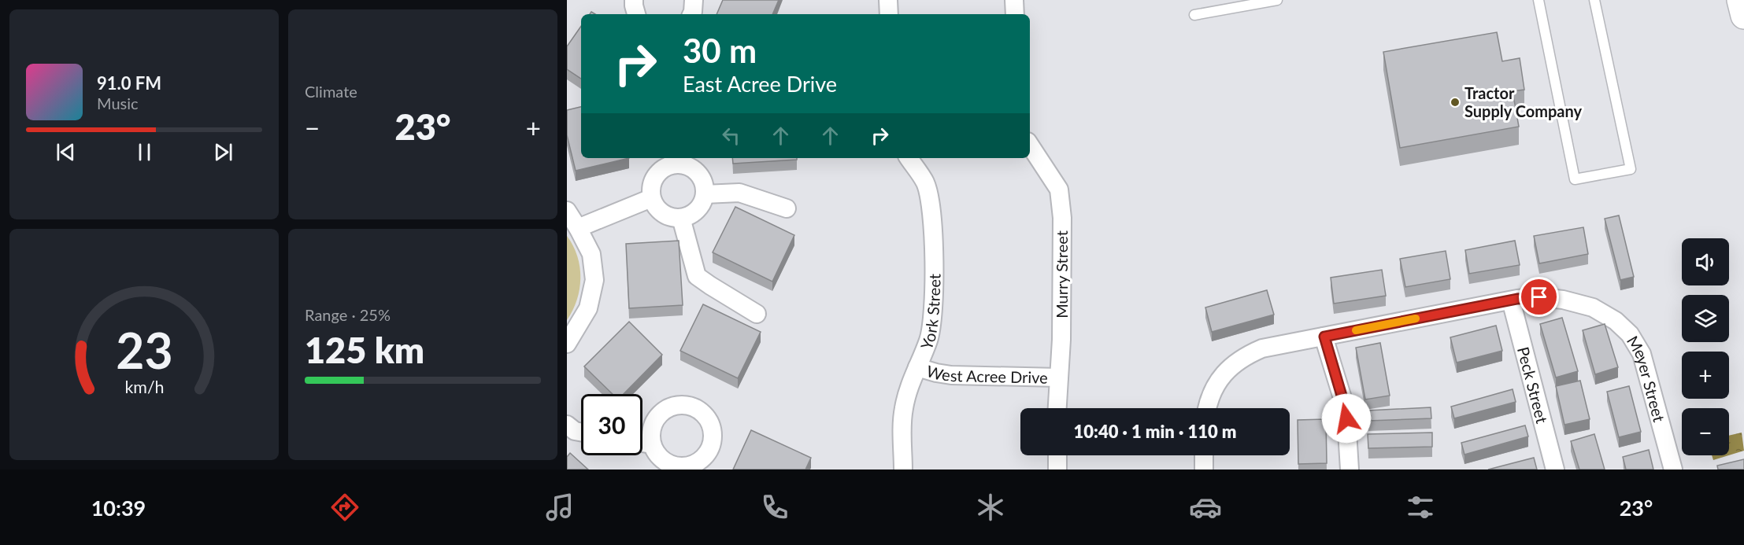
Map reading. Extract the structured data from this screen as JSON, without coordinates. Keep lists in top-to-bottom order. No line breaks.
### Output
{"streets":{"street":["Murry Street","York Street","West Acree Drive","Meyer Street","Peck Street"]},"crossings":[["Murry Street","West Acree Drive"],["York Street","West Acree Drive"],["Meyer Street","Peck Street"]],"places":["Tractor Supply Company"],"page":{"tile":["Climate",["Range · 25%","125 km"]],"turn":["30 m","East Acree Drive"],"song":["91.0 FM","Music"],"heat":["−","23°","+"],"map_buttons":["+","−"],"limit":"30","trip":"10:40 · 1 min · 110 m","tabs":["10:39","23°"],"gauge":["23","km/h"]}}
